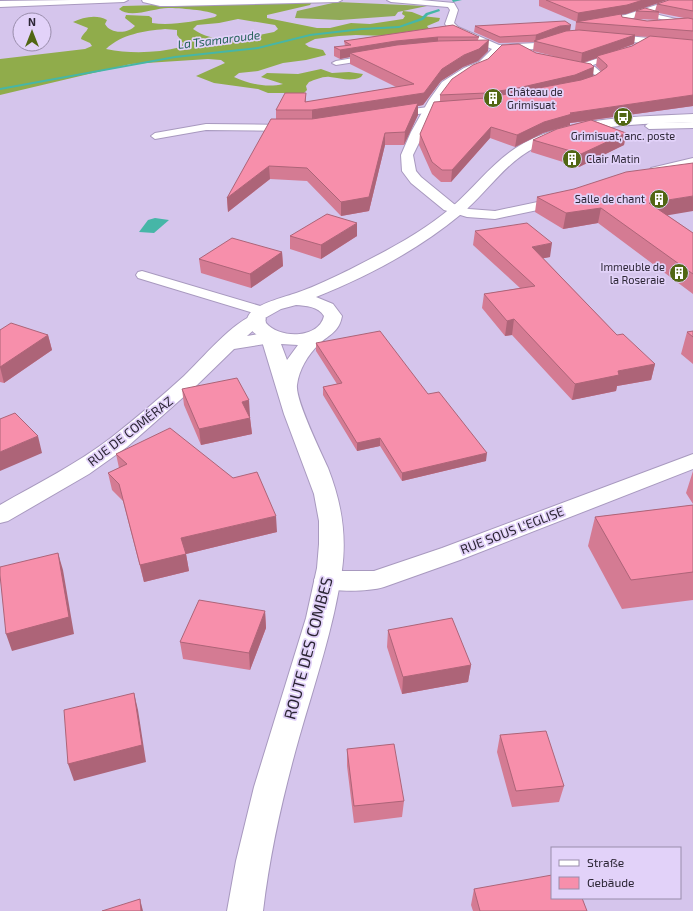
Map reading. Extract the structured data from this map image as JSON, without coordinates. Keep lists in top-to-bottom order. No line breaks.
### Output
{"streets":{"street":["RUE DE COMÉRAZ","RUE SOUS L'EGLISE","ROUTE DES COMBES"]},"crossings":[["RUE DE COMÉRAZ","ROUTE DES COMBES"],["RUE SOUS L'EGLISE","ROUTE DES COMBES"]],"water":["La Tsamaroude"],"places":{"building":["Château de Grimisuat","Clair Matin","Salle de chant","Immeuble de la Roseraie"],"bus stop":["Grimisuat, anc. poste"]},"legend":["Straße","Gebäude"],"north":"top"}
